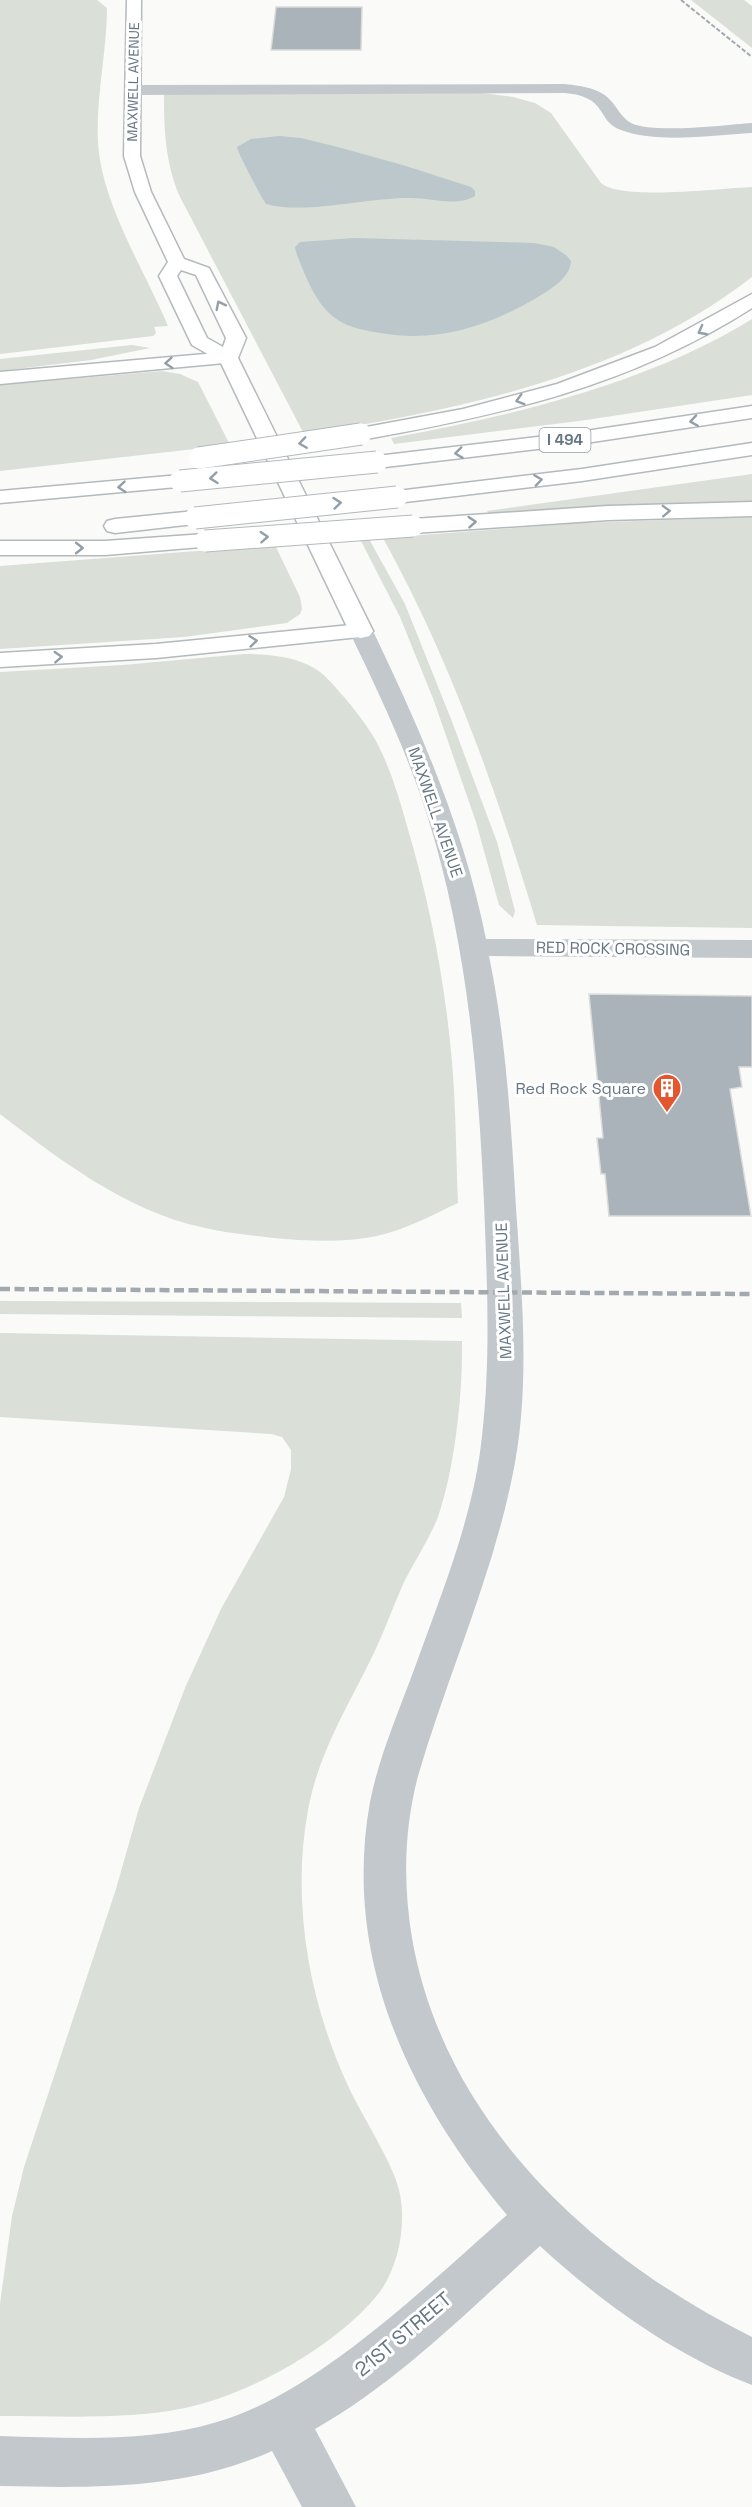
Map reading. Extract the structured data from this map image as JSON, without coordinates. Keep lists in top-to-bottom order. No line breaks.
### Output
{"streets":{"main road":["MAXWELL AVENUE","I 494"],"street":["RED ROCK CROSSING","21ST STREET"]},"crossings":[["MAXWELL AVENUE","RED ROCK CROSSING"],["MAXWELL AVENUE","21ST STREET"]],"places":{"building":["Red Rock Square"]}}
